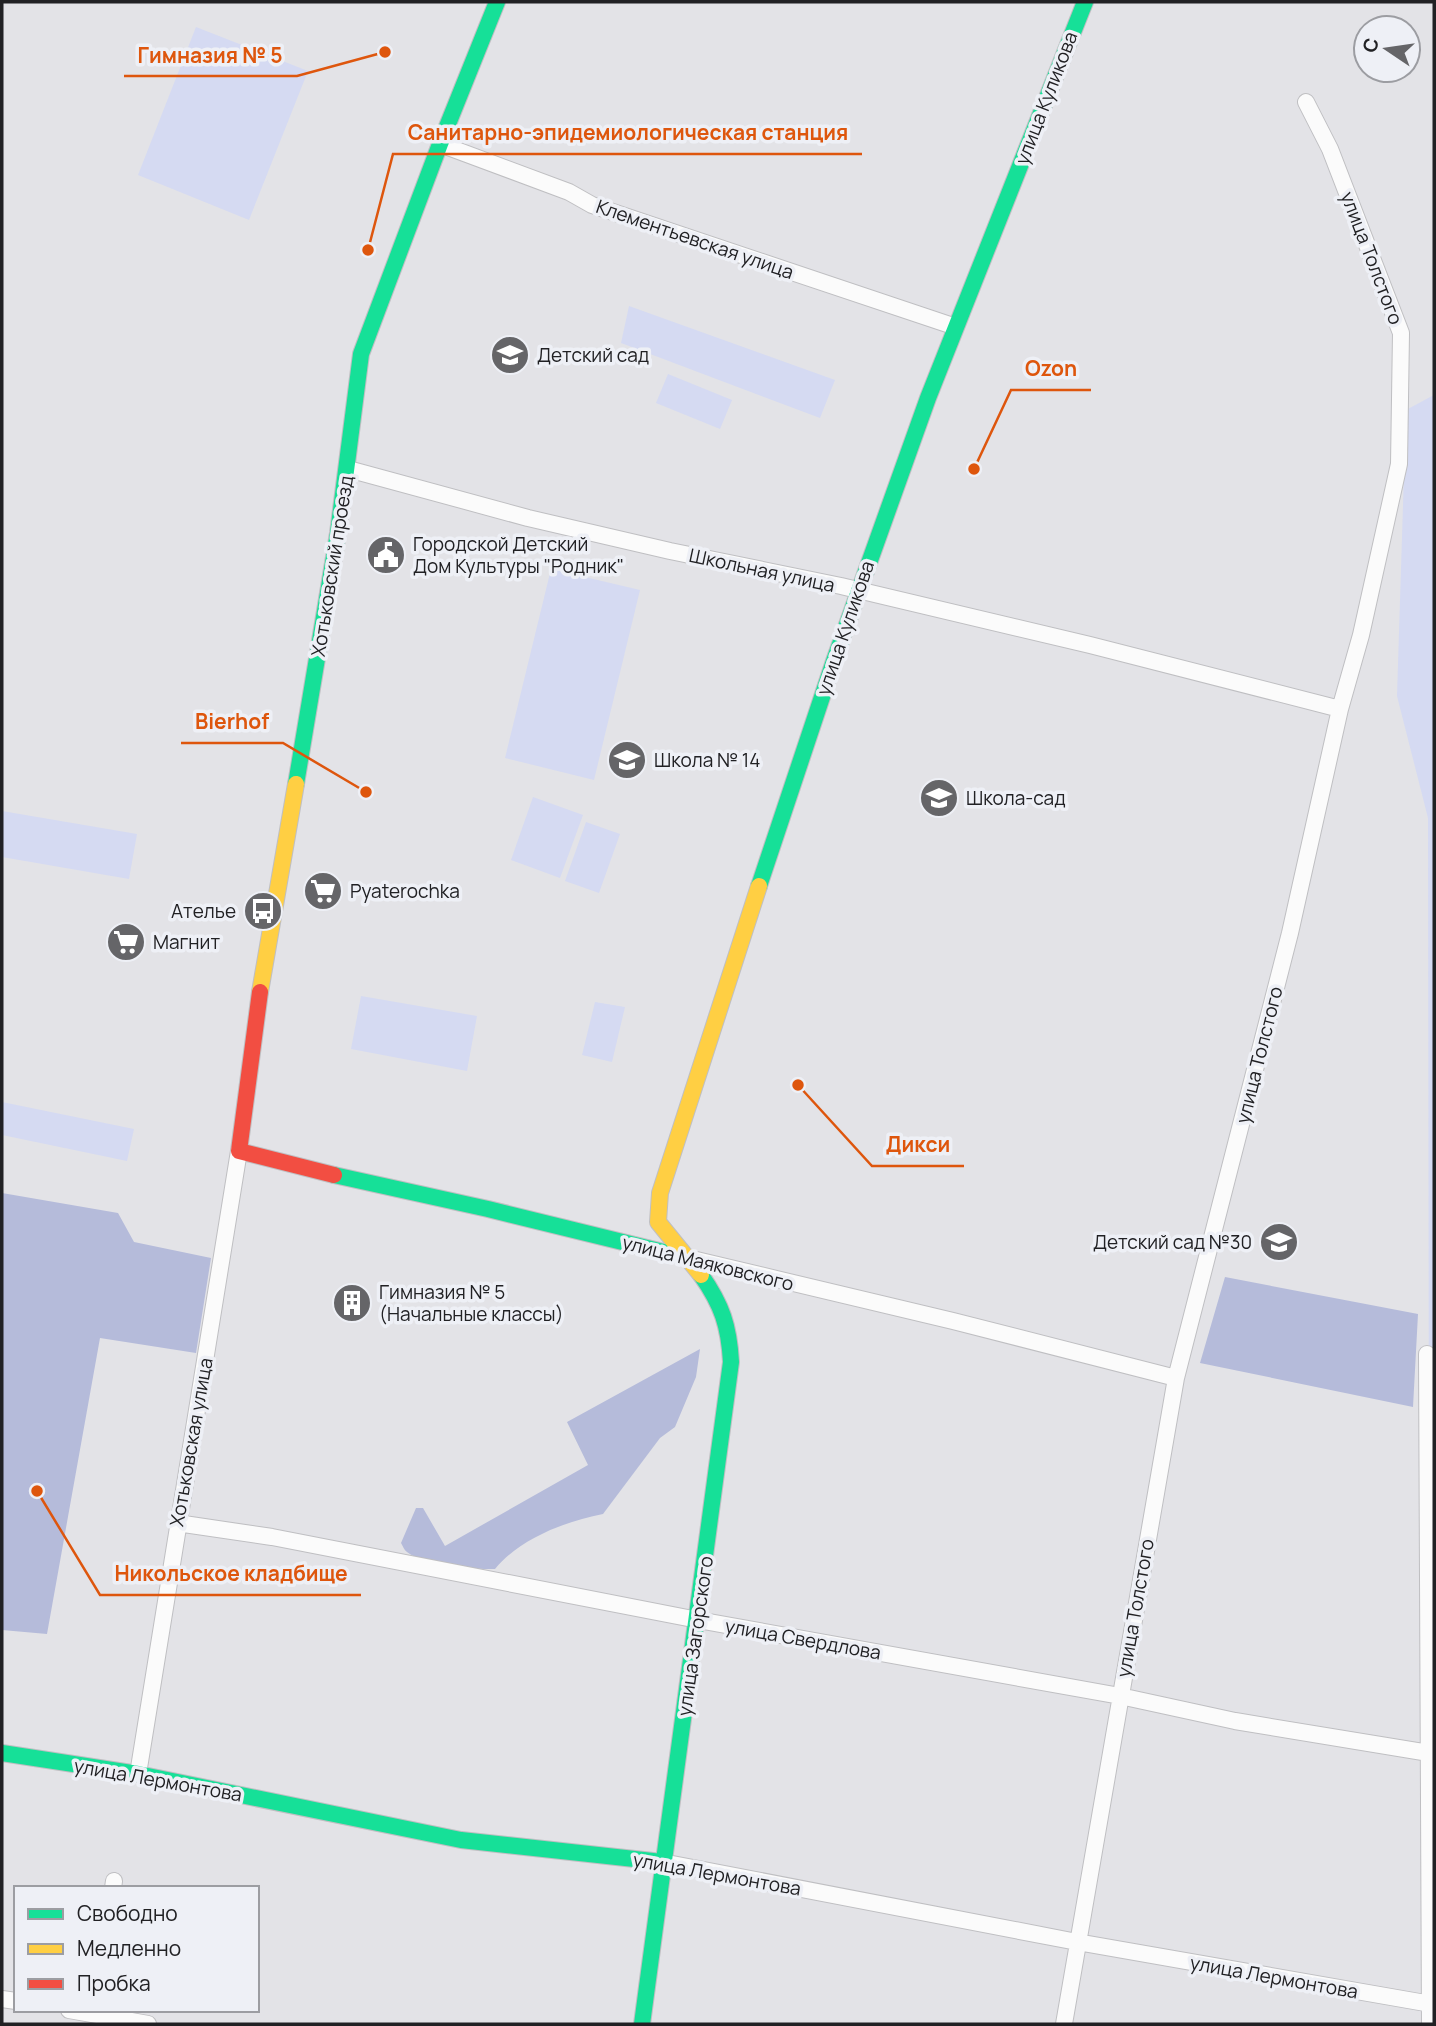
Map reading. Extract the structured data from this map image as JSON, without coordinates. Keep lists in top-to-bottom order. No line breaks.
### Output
{"streets":{"main road":["улица Куликова","Хотьковский проезд","улица Маяковского","улица Загорского","улица Лермонтова"],"street":["Клементьевская улица","улица Толстого","Школьная улица","Хотьковская улица","улица Свердлова"]},"crossings":[["улица Куликова","Клементьевская улица"],["улица Куликова","Школьная улица"],["улица Куликова","улица Маяковского"],["улица Куликова","улица Загорского"],["Клементьевская улица","Хотьковский проезд"],["улица Толстого","Школьная улица"],["улица Толстого","улица Маяковского"],["улица Толстого","улица Свердлова"],["улица Толстого","улица Лермонтова"],["Хотьковский проезд","Школьная улица"],["Хотьковский проезд","улица Маяковского"],["Хотьковский проезд","Хотьковская улица"],["улица Маяковского","Хотьковская улица"],["улица Маяковского","улица Загорского"],["Хотьковская улица","улица Свердлова"],["Хотьковская улица","улица Лермонтова"],["улица Загорского","улица Свердлова"],["улица Загорского","улица Лермонтова"]],"places":{"other":["Гимназия № 5","Санитарно-эпидемиологическая станция","Ozon","Bierhof","Дикси","Никольское кладбище"],"school or university":["Детский сад","Школа № 14","Школа-сад","Детский сад №30"],"public building":["Городской Детский Дом Культуры \"Родник\""],"supermarket":["Pyaterochka","Магнит"],"bus stop":["Ателье"],"building":["Гимназия № 5 (Начальные классы)"]},"legend":["Свободно","Медленно","Пробка"],"north":"left"}
